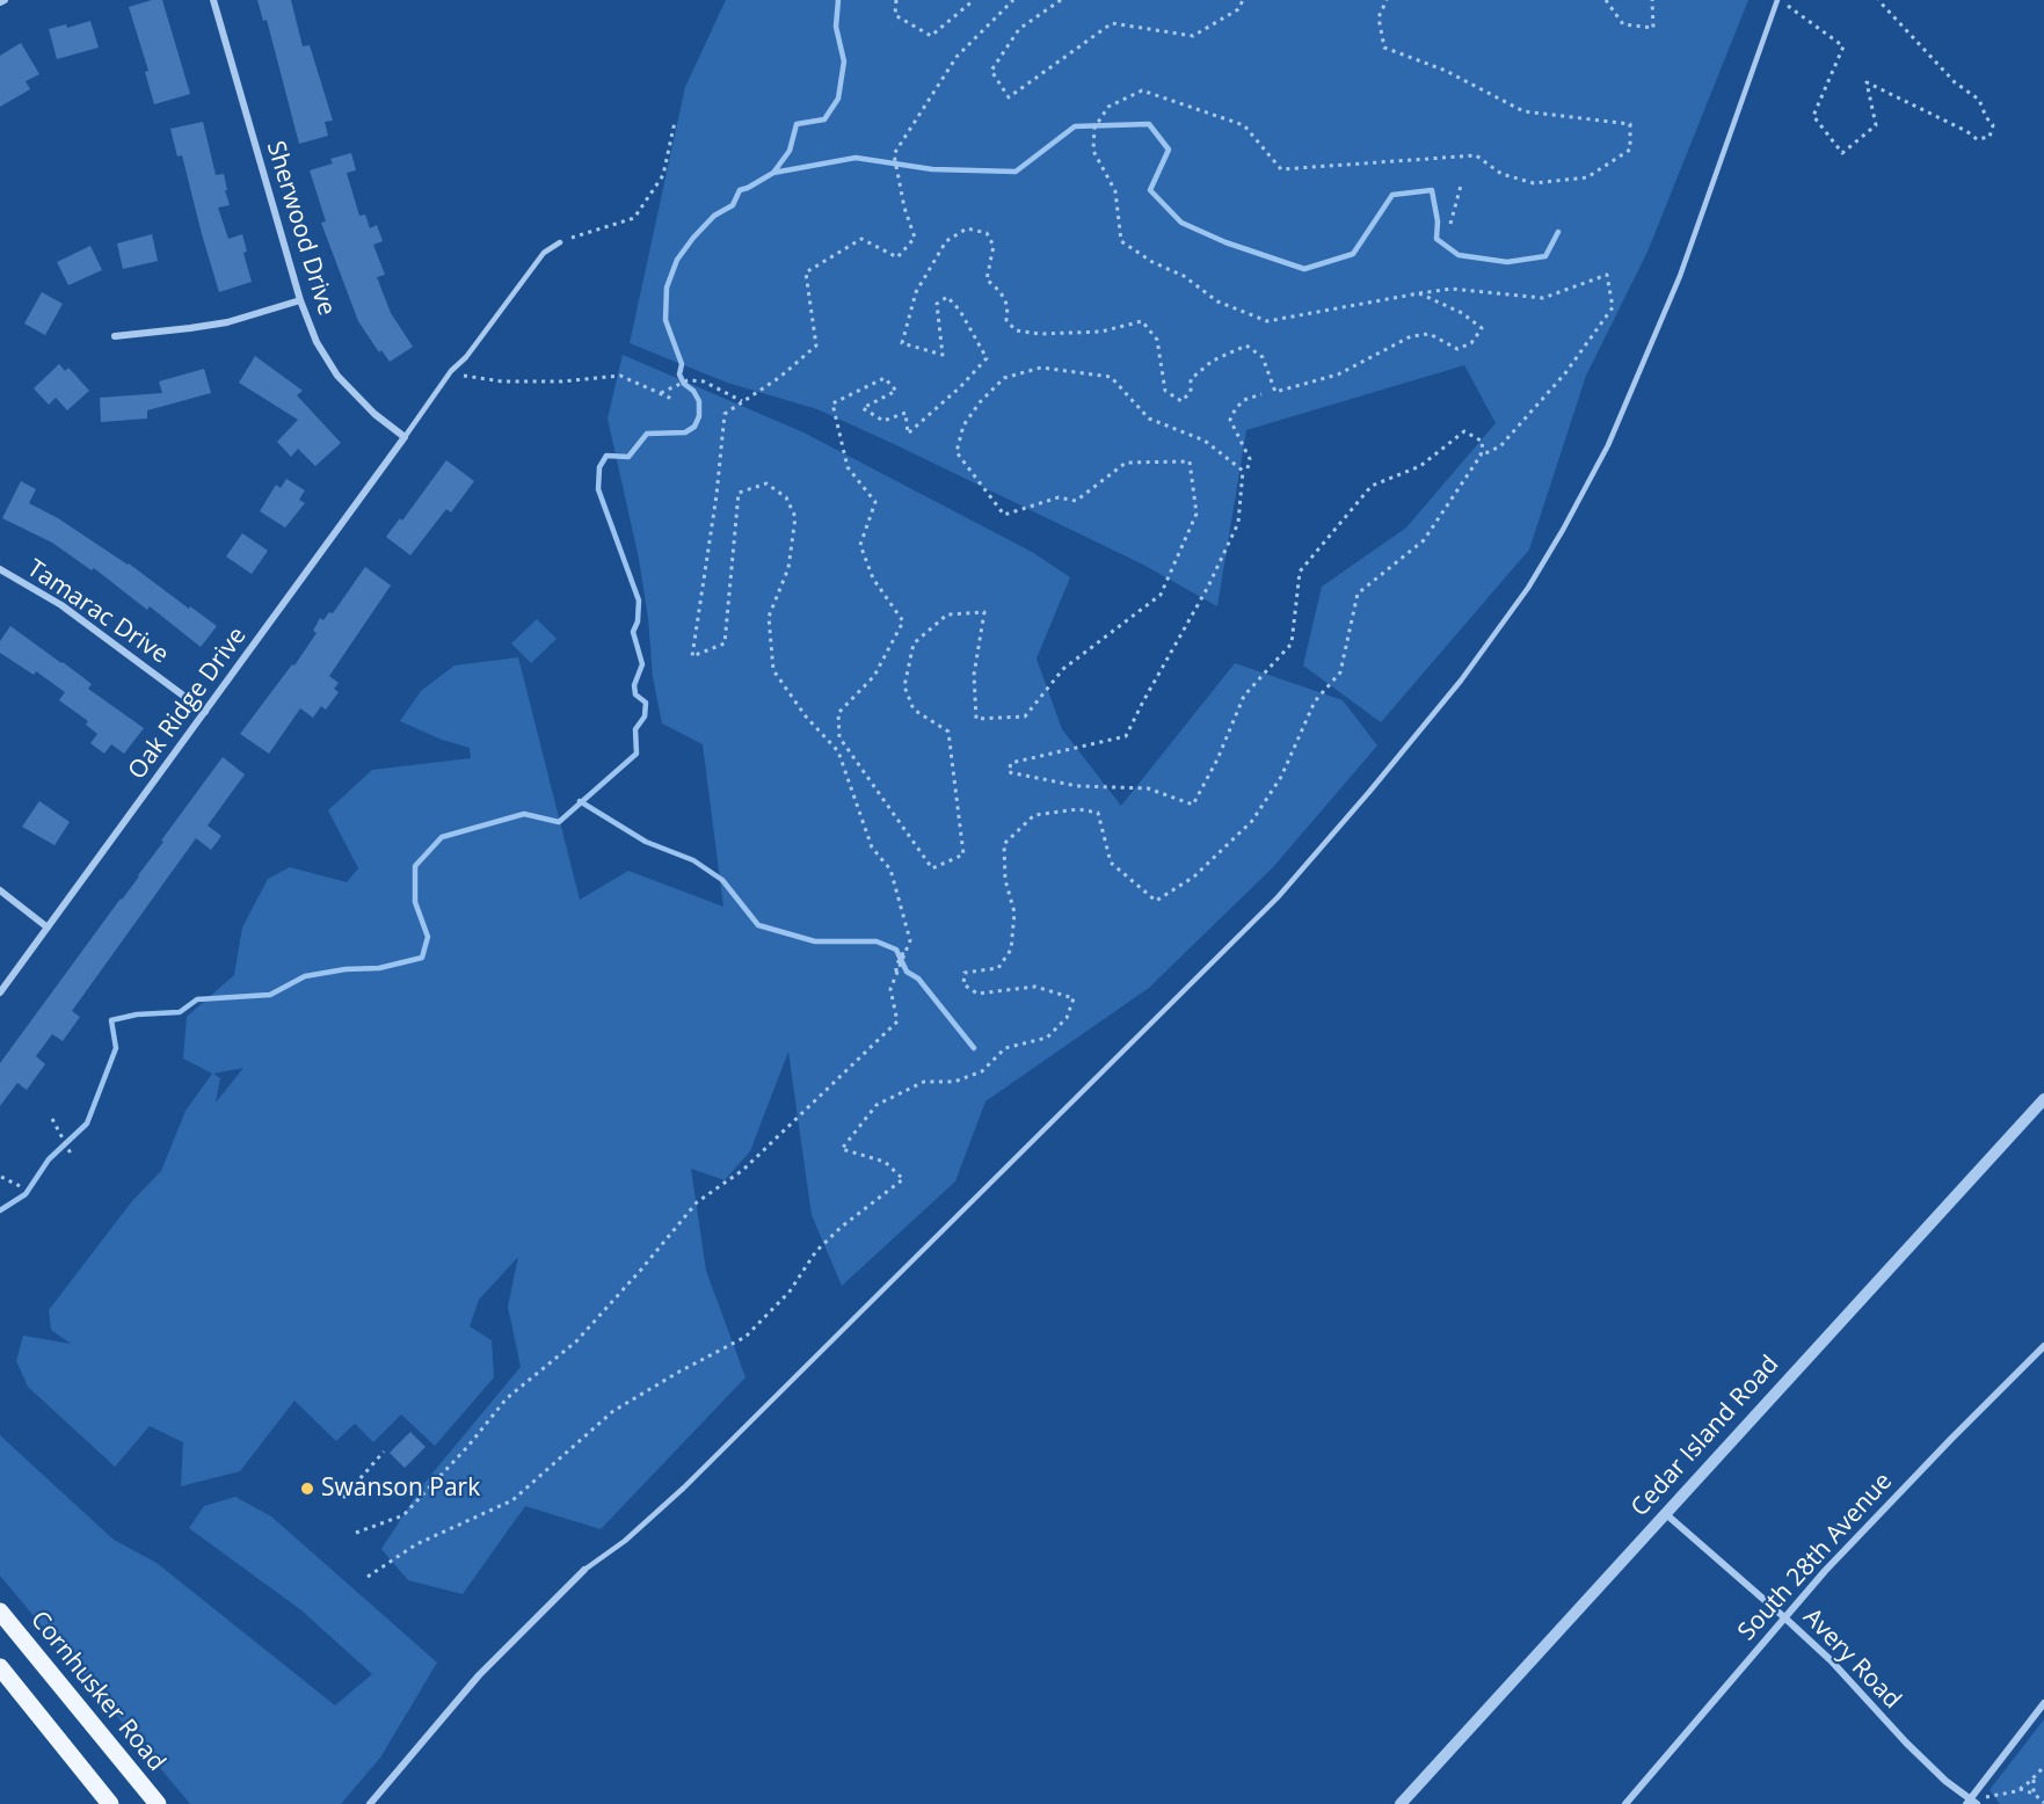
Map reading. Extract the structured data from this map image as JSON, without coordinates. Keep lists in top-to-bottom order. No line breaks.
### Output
{"streets":{"main road":["Cornhusker Road"],"street":["Sherwood Drive","Tamarac Drive","Oak Ridge Drive","Cedar Island Road","South 28th Avenue","Avery Road"]},"crossings":[["Sherwood Drive","Oak Ridge Drive"],["Tamarac Drive","Oak Ridge Drive"],["Cedar Island Road","Avery Road"],["South 28th Avenue","Avery Road"]],"places":["Swanson Park"]}
